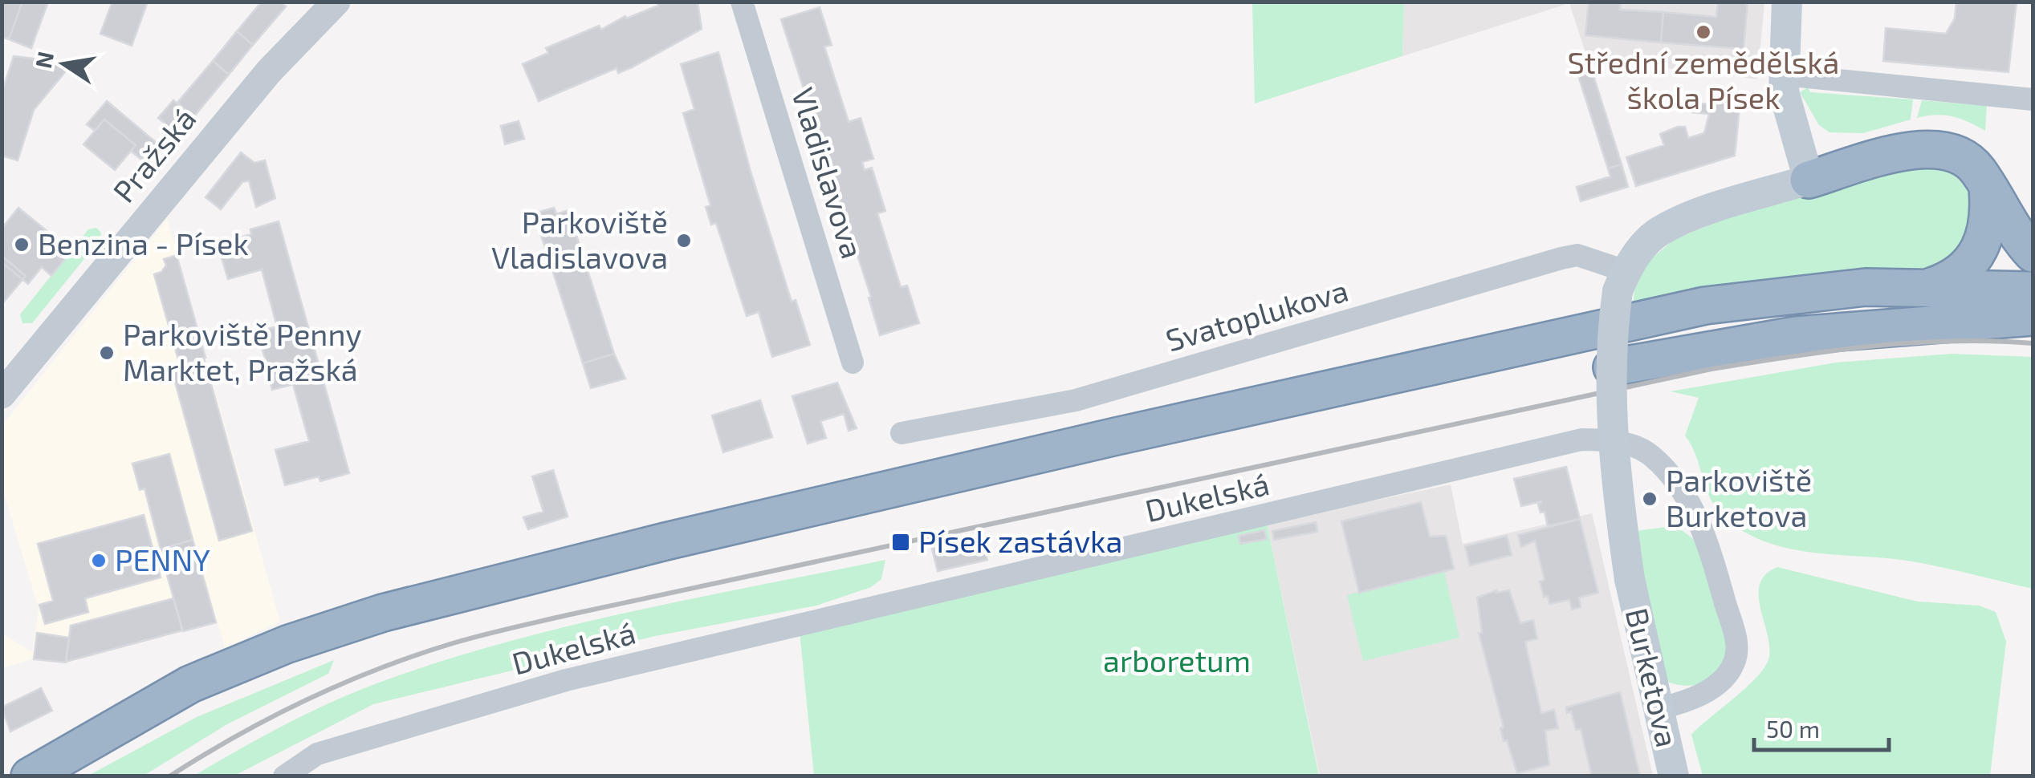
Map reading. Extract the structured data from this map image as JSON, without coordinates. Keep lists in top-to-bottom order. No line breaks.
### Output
{"streets":{"main road":["Burketova"],"street":["Pražská","Vladislavova","Svatoplukova","Dukelská"]},"crossings":[["Svatoplukova","Burketova"],["Dukelská","Burketova"]],"parks":["arboretum"],"places":{"other":["Střední zemědělská škola Písek","Parkoviště Vladislavova","Benzina - Písek","Parkoviště Penny Marktet, Pražská","Parkoviště Burketova","PENNY"],"transit":["Písek zastávka"]},"scale_bar":"50 m","north":"left"}
